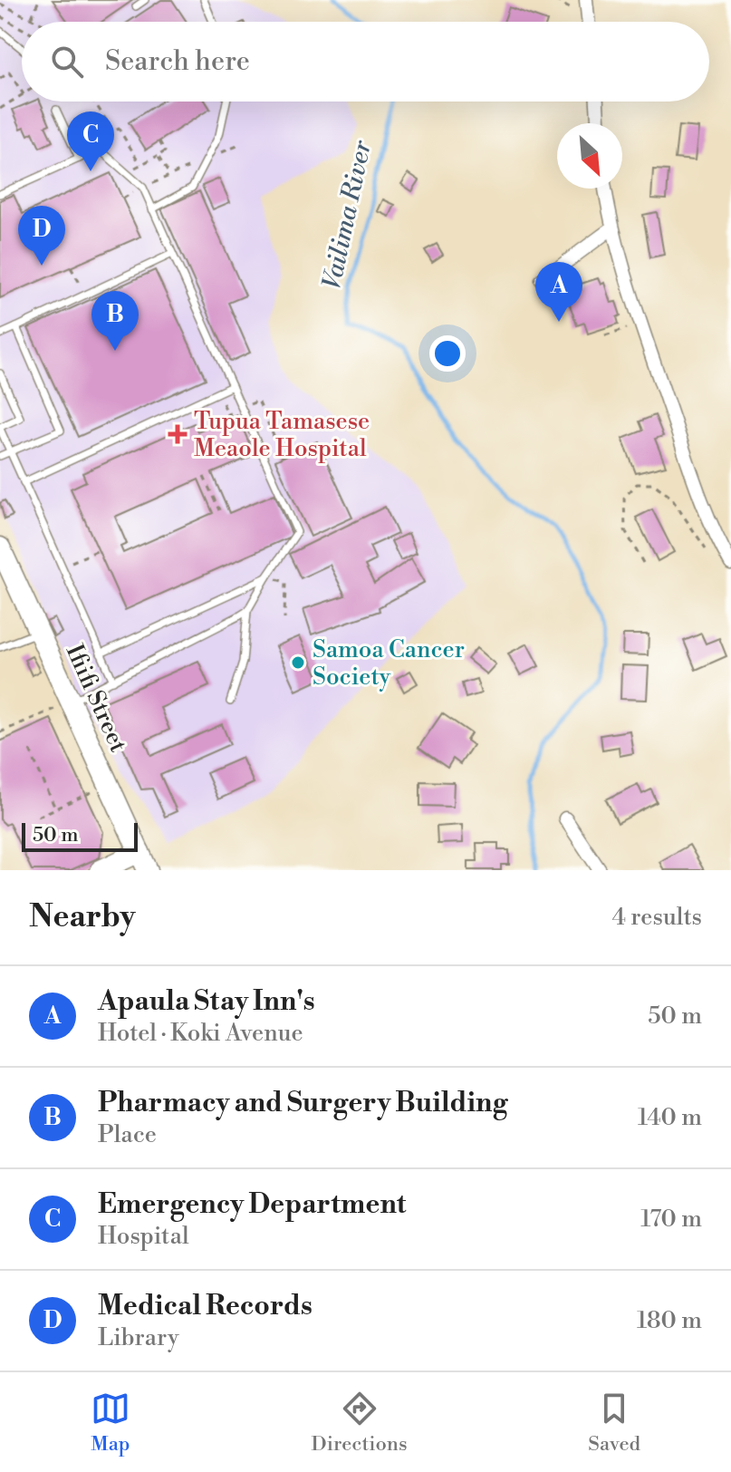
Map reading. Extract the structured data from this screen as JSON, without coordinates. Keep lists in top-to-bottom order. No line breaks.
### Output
{"streets":{"main road":["Ifiifi Street"]},"water":["Vailima River"],"places":{"health":["Tupua Tamasese Meaole Hospital"],"other":["Samoa Cancer Society"]},"scale_bar":"50 m","north":"bottom right","page":{"search":"Search here","pins":["C","D","A","B"],"scale":"50 m","heading":["Nearby","4 results"],"list":[{"mark":"A","name":"Apaula Stay Inn's","note":"Hotel · Koki Avenue","value":"50 m"},{"mark":"B","name":"Pharmacy and Surgery Building","note":"Place","value":"140 m"},{"mark":"C","name":"Emergency Department","note":"Hospital","value":"170 m"},{"mark":"D","name":"Medical Records","note":"Library","value":"180 m"}],"nav":["Map","Directions","Saved"]}}
